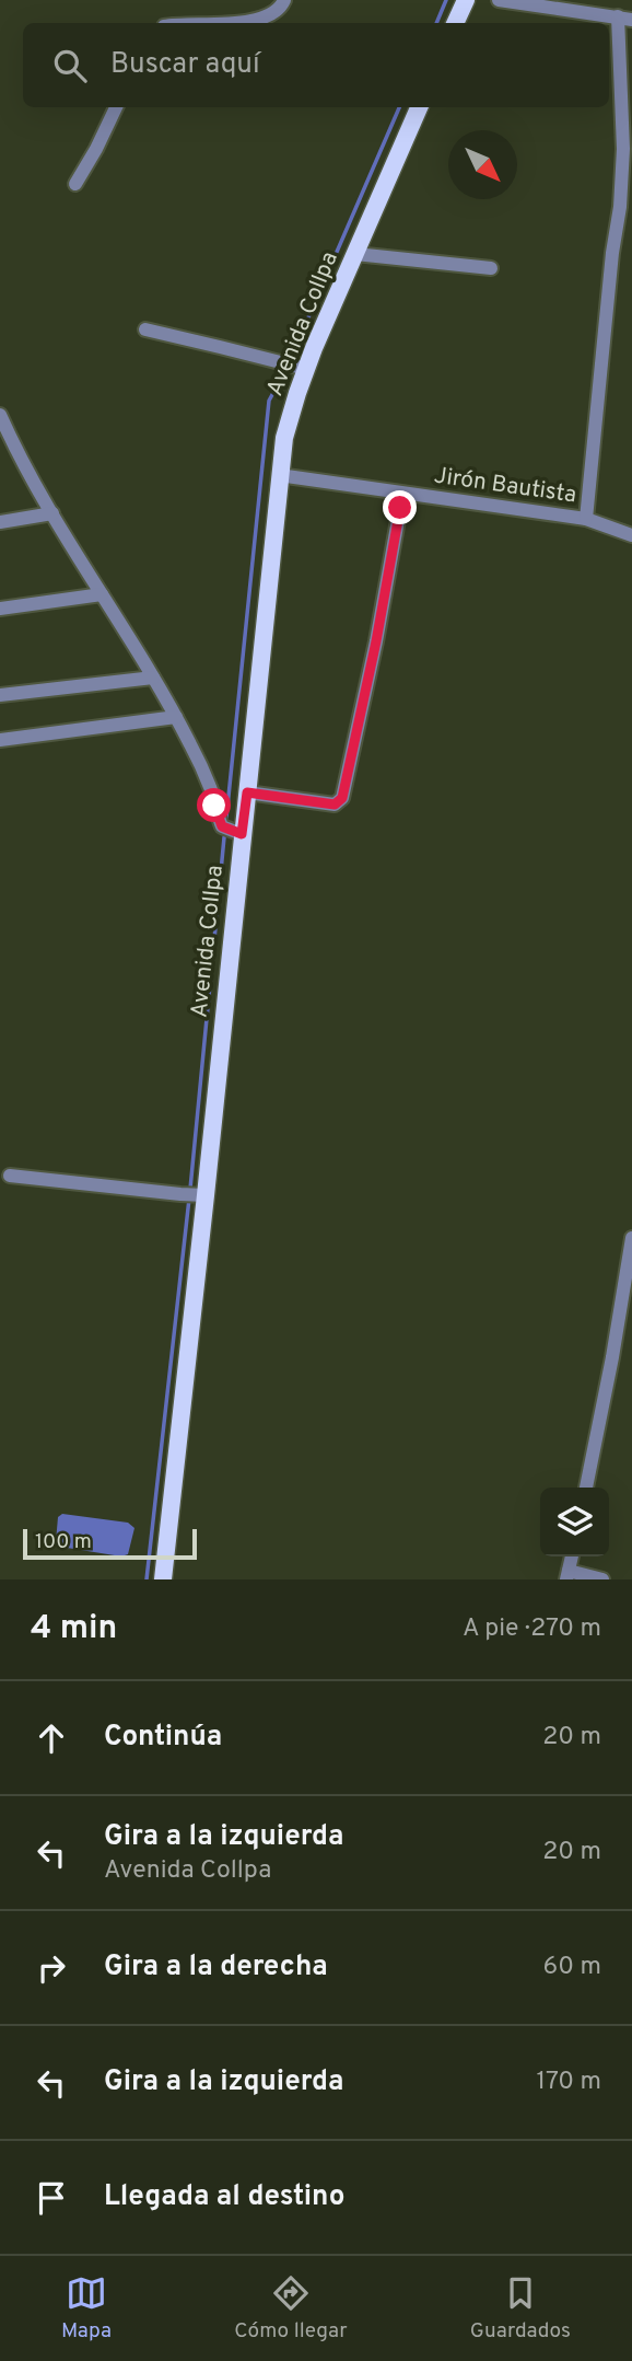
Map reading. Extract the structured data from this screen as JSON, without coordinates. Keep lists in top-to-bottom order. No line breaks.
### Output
{"streets":{"main road":["Avenida Collpa"],"street":["Jirón Bautista"]},"crossings":[["Avenida Collpa","Jirón Bautista"]],"scale_bar":"100 m","north":"bottom right","page":{"search":"Buscar aquí","scale":"100 m","heading":["4 min","A pie · 270 m"],"list":[["Continúa","20 m"],["Gira a la izquierda","Avenida Collpa","20 m"],["Gira a la derecha","60 m"],["Gira a la izquierda","170 m"],"Llegada al destino"],"nav":["Mapa","Cómo llegar","Guardados"]}}
